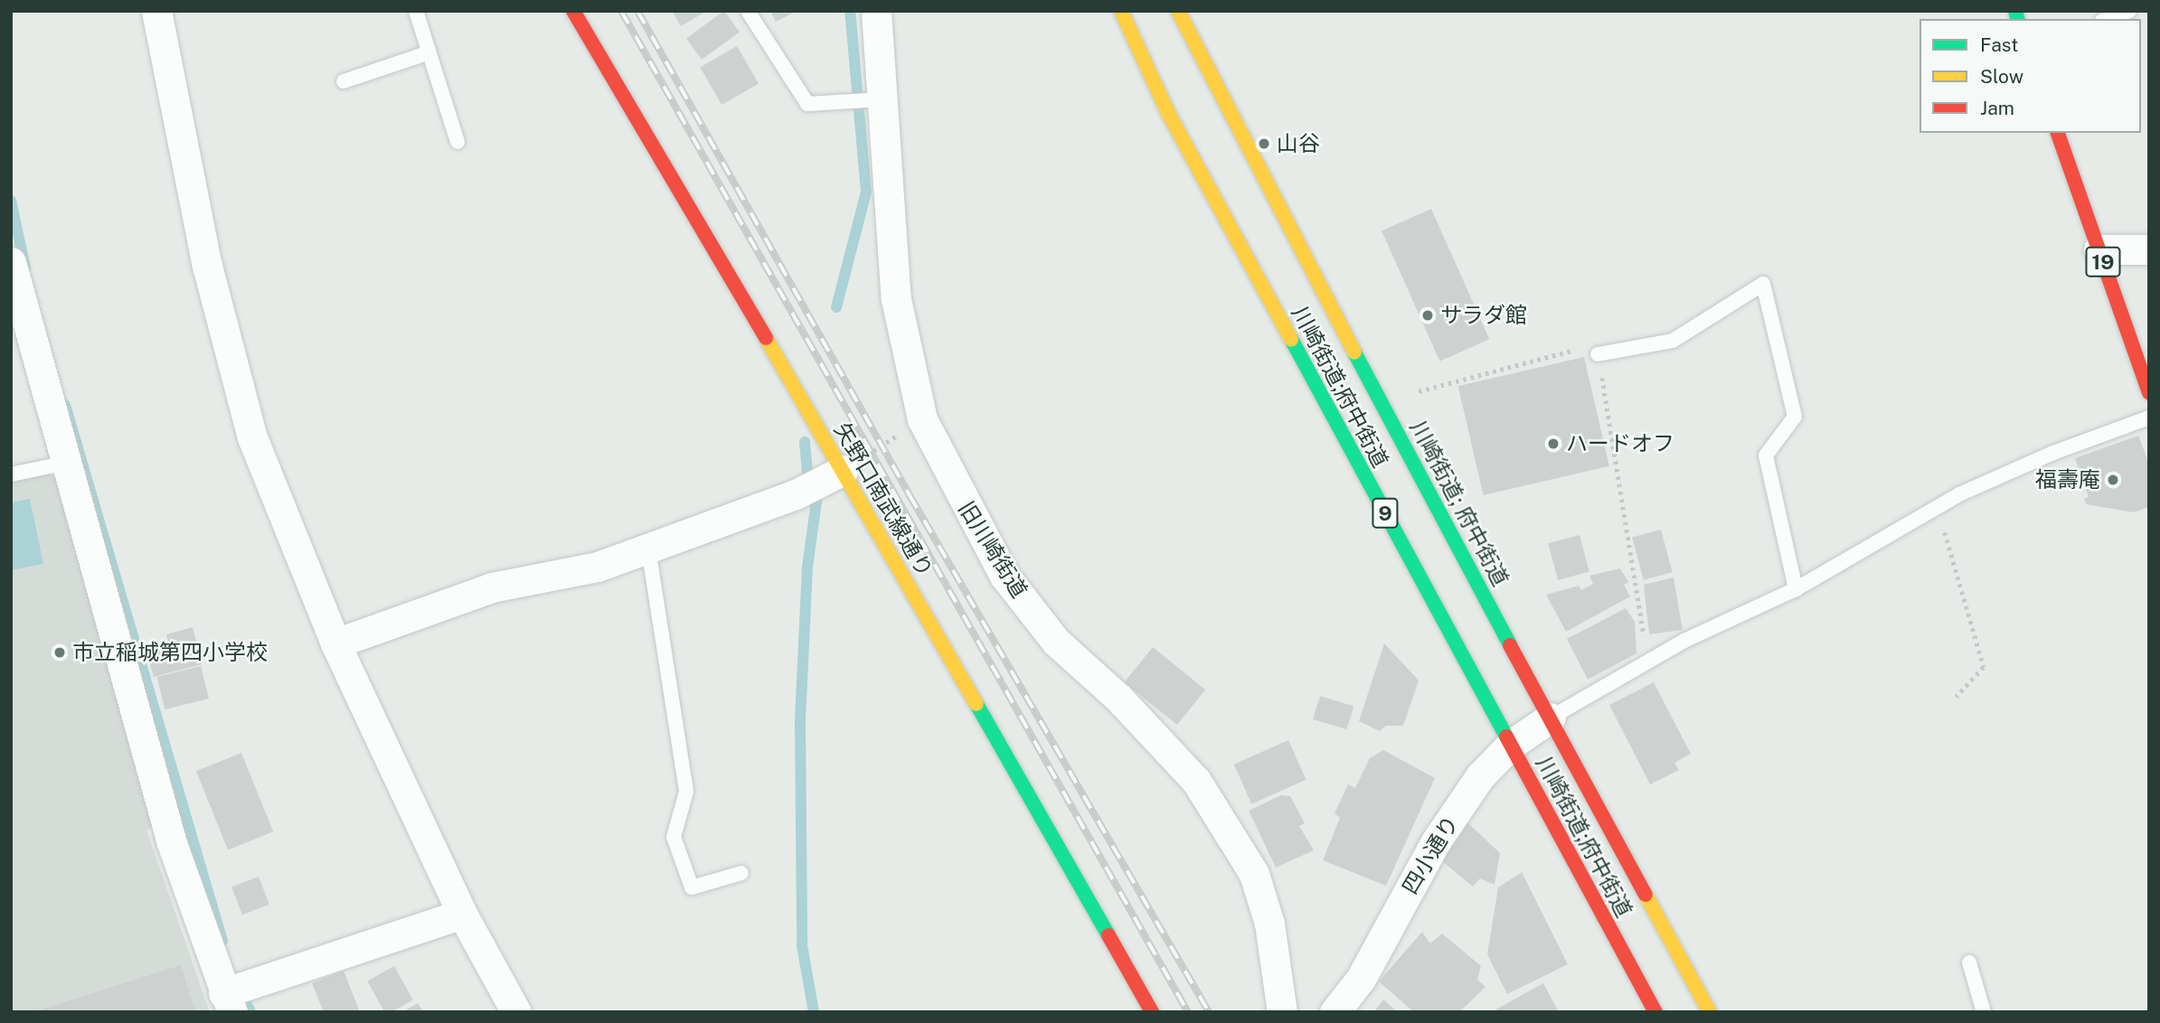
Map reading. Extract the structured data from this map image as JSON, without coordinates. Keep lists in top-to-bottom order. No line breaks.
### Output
{"streets":{"main road":["19","川崎街道;府中街道","矢野口南武線通り","川崎街道; 府中街道","9"],"street":["旧川崎街道","四小通り"]},"crossings":[["川崎街道;府中街道","四小通り"],["川崎街道; 府中街道","四小通り"]],"places":["山谷","サラダ館","ハードオフ","福壽庵","市立稲城第四小学校"],"legend":["Fast","Slow","Jam"]}
